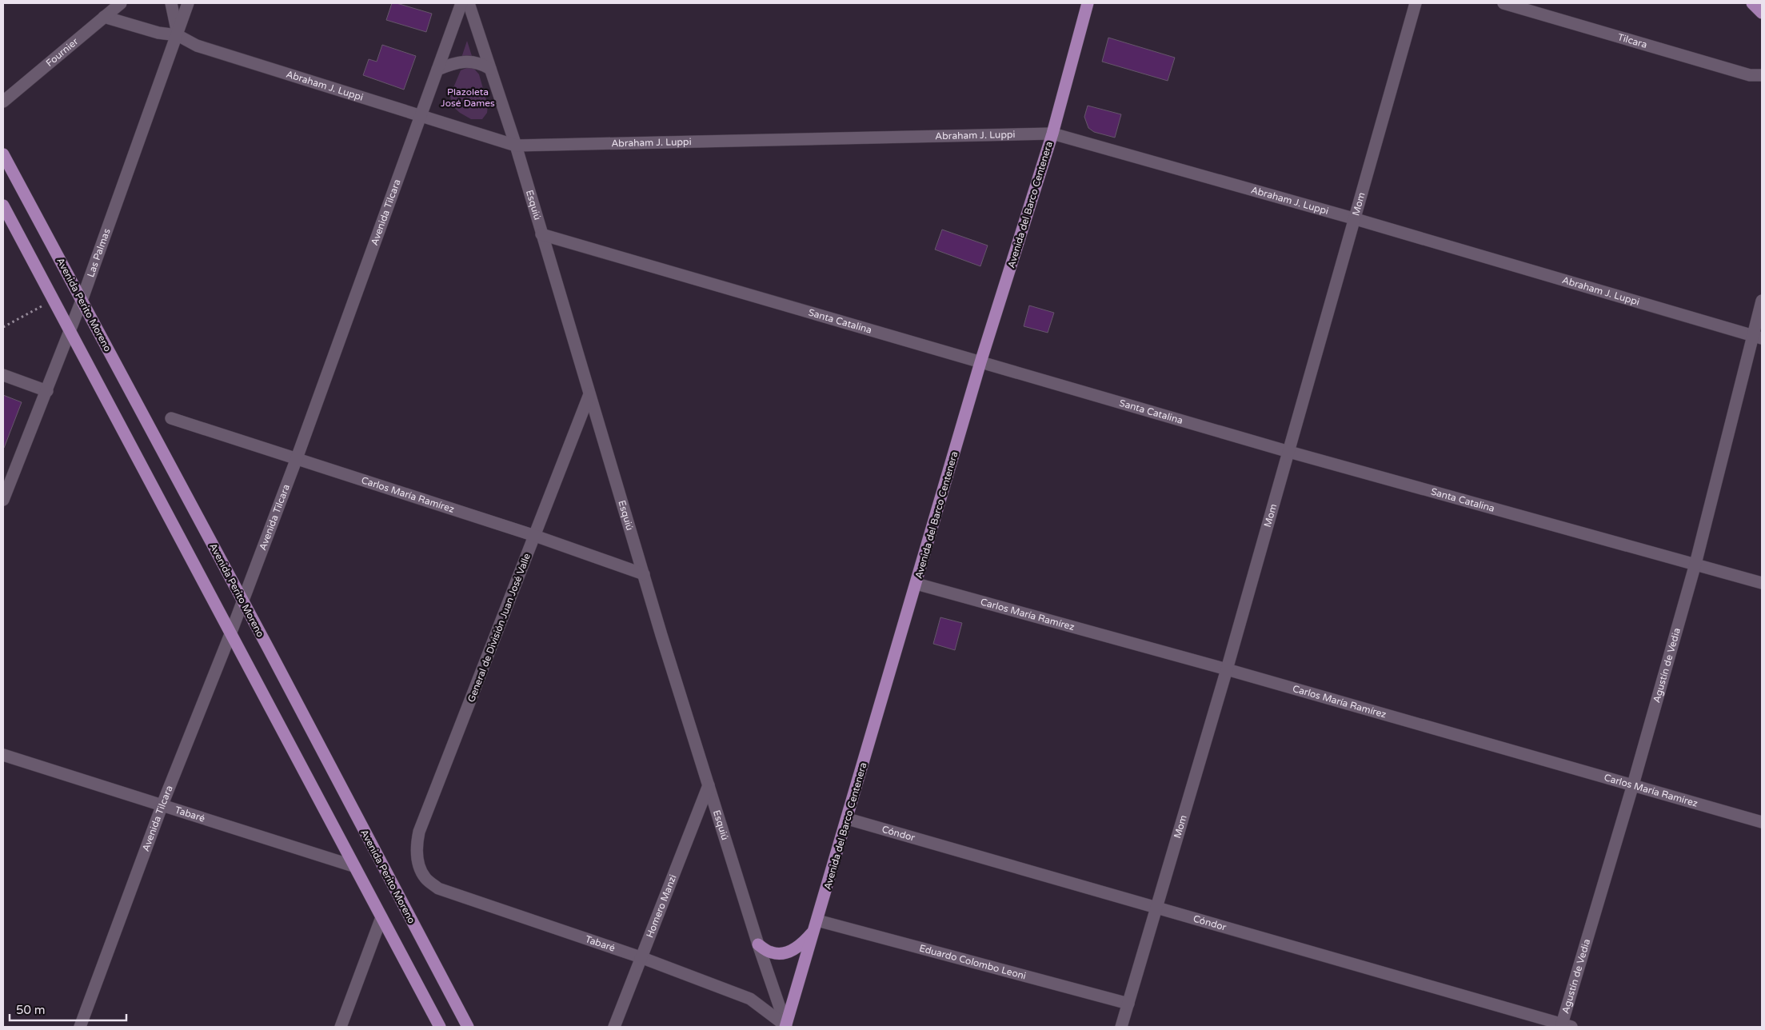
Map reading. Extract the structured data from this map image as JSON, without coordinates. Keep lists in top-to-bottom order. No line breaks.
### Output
{"streets":{"main road":["Avenida del Barco Centenera","Avenida Perito Moreno"],"street":["Tilcara","Fournier","Abraham J. Luppi","Mom","Esquiú","Avenida Tilcara","Las Palmas","Santa Catalina","Carlos María Ramírez","General de División Juan José Valle","Agustín de Vedia","Tabaré","Cóndor","Homero Manzi","Eduardo Colombo Leoni"]},"crossings":[["Fournier","Abraham J. Luppi"],["Abraham J. Luppi","Mom"],["Abraham J. Luppi","Esquiú"],["Abraham J. Luppi","Avenida del Barco Centenera"],["Abraham J. Luppi","Avenida Tilcara"],["Abraham J. Luppi","Las Palmas"],["Abraham J. Luppi","Agustín de Vedia"],["Mom","Santa Catalina"],["Mom","Carlos María Ramírez"],["Mom","Cóndor"],["Mom","Eduardo Colombo Leoni"],["Esquiú","Avenida del Barco Centenera"],["Esquiú","Santa Catalina"],["Esquiú","Carlos María Ramírez"],["Esquiú","General de División Juan José Valle"],["Esquiú","Tabaré"],["Esquiú","Homero Manzi"],["Avenida del Barco Centenera","Santa Catalina"],["Avenida del Barco Centenera","Carlos María Ramírez"],["Avenida del Barco Centenera","Tabaré"],["Avenida del Barco Centenera","Cóndor"],["Avenida del Barco Centenera","Eduardo Colombo Leoni"],["Avenida Tilcara","Avenida Perito Moreno"],["Avenida Tilcara","Carlos María Ramírez"],["Avenida Tilcara","Tabaré"],["Las Palmas","Avenida Perito Moreno"],["Santa Catalina","Agustín de Vedia"],["Carlos María Ramírez","General de División Juan José Valle"],["Carlos María Ramírez","Agustín de Vedia"],["General de División Juan José Valle","Tabaré"],["Agustín de Vedia","Cóndor"],["Tabaré","Homero Manzi"]],"parks":["Plazoleta José Dames"],"scale_bar":"50 m"}
